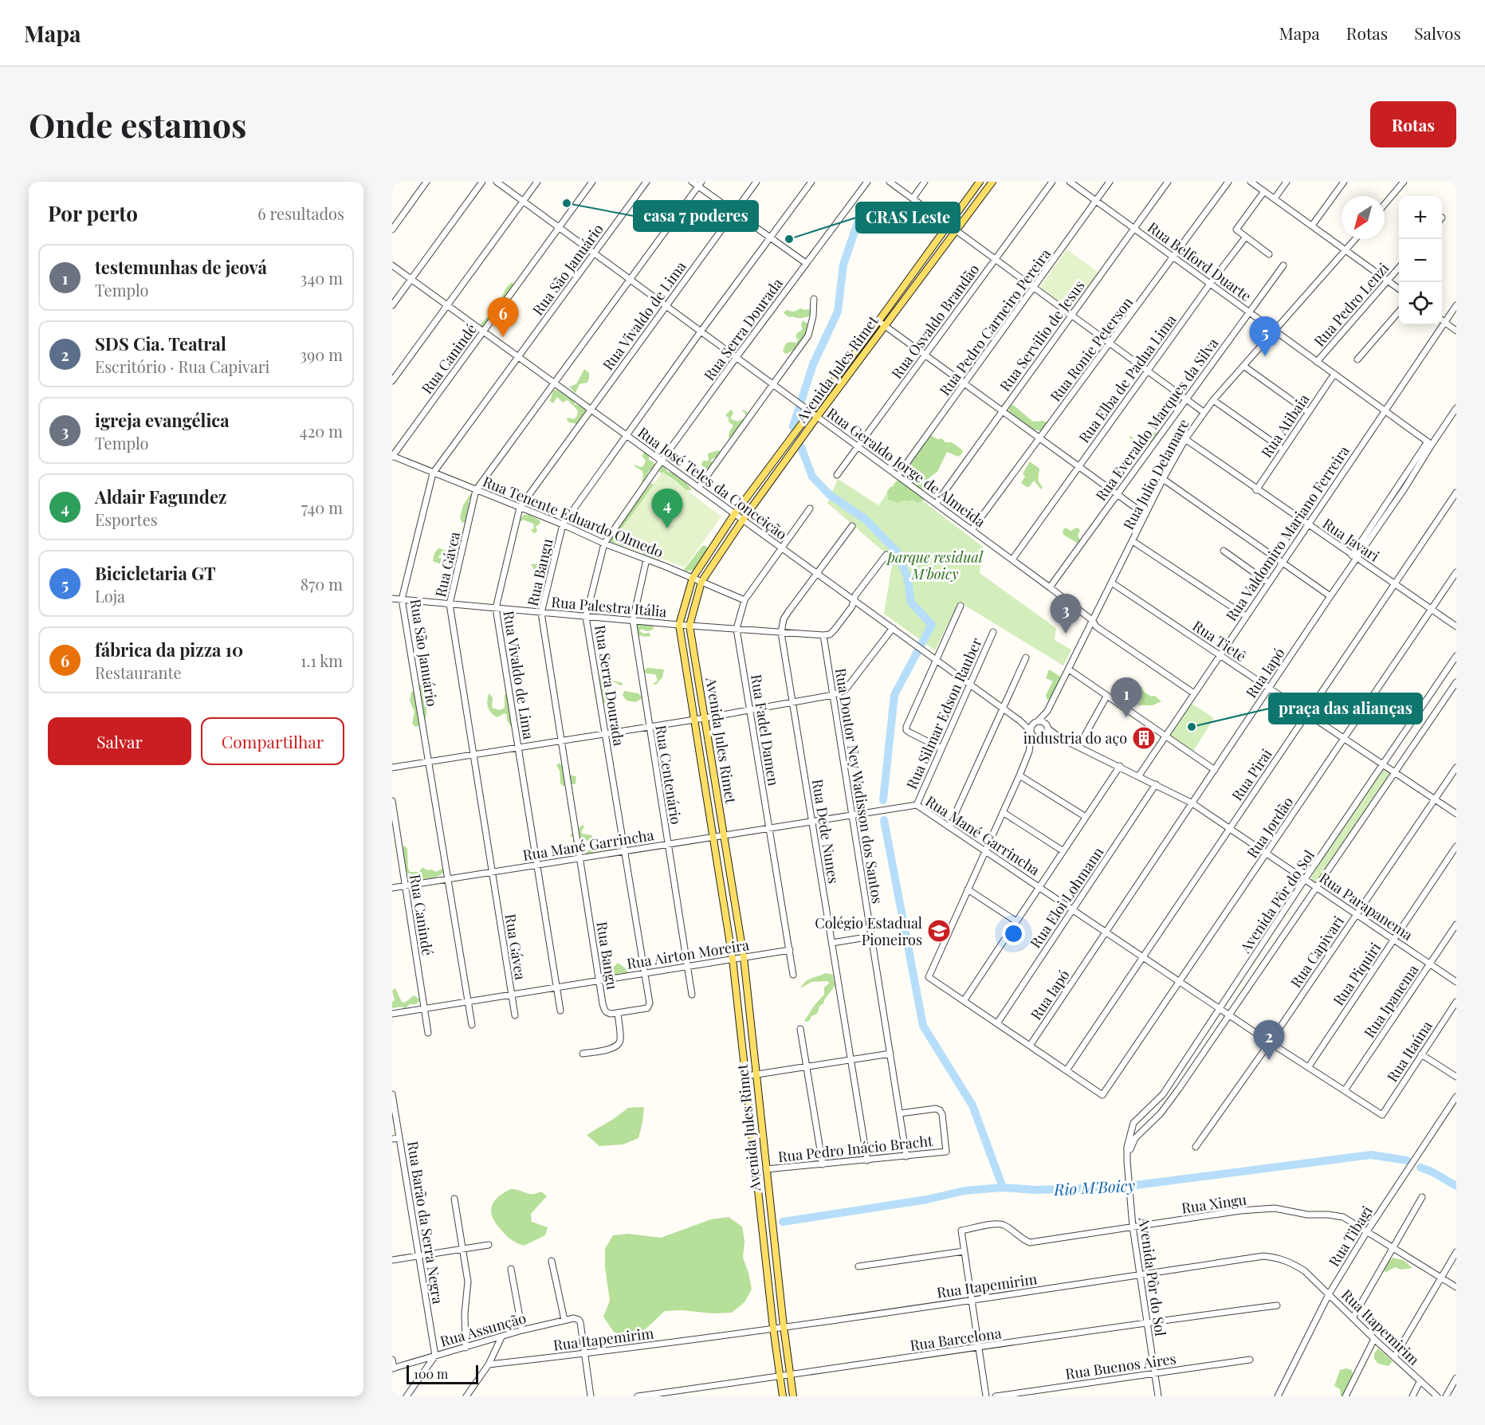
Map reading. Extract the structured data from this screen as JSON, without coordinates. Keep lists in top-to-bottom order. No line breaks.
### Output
{"streets":{"main road":["Avenida Jules Rimet"],"street":["Rua Belford Duarte","Rua São Januário","Rua Pedro Lenzi","Rua Vivaldo de Lima","Rua Osvaldo Brandão","Rua Pedro Carneiro Pereira","Rua Serra Dourada","Rua Servilio de Jesus","Rua Ronie Peterson","Rua Canindé","Rua Elba de Padua Lima","Rua Everaldo Marques da Silva","Rua Atibaia","Rua Geraldo Jorge de Almeida","Rua Julio Delamare","Rua José Teles da Conceição","Rua Tenente Eduardo Olmedo","Rua Valdomiro Mariano Ferreira","Rua Javari","Rua Gávea","Rua Bangu","Rua Palestra Itália","Rua Tietê","Rua Iapó","Rua Silmar Edson Rauber","Rua Fadel Damen","Rua Centenário","Rua Pirai","Rua Doutor Ney Wadisson dos Santos","Rua Jordão","Rua Dede Nunes","Rua Mané Garrincha","Rua Eloi Lohmann","Avenida Pôr do Sol","Rua Parapanema","Rua Capivari","Rua Airton Moreira","Rua Piquiri","Rua Ipanema","Rua Itaúna","Rua Pedro Inácio Bracht","Rua Xingu","Rua Barão da Serra Negra","Rua Tibagi","Rua Itapemirim","Rua Assunção","Rua Barcelona","Rua Buenos Aires"]},"crossings":[["Rua Belford Duarte","Rua Pedro Lenzi"],["Rua Belford Duarte","Rua Pedro Carneiro Pereira"],["Rua Belford Duarte","Rua Servilio de Jesus"],["Rua Belford Duarte","Rua Ronie Peterson"],["Rua Belford Duarte","Rua Elba de Padua Lima"],["Rua Belford Duarte","Rua Everaldo Marques da Silva"],["Rua Belford Duarte","Rua Atibaia"],["Rua Belford Duarte","Rua Julio Delamare"],["Rua Belford Duarte","Rua Valdomiro Mariano Ferreira"],["Rua Belford Duarte","Rua Iapó"],["Rua São Januário","Rua Geraldo Jorge de Almeida"],["Rua São Januário","Rua José Teles da Conceição"],["Rua São Januário","Rua Tenente Eduardo Olmedo"],["Rua São Januário","Rua Palestra Itália"],["Rua São Januário","Rua Mané Garrincha"],["Rua São Januário","Rua Airton Moreira"],["Rua Vivaldo de Lima","Rua Geraldo Jorge de Almeida"],["Rua Vivaldo de Lima","Rua José Teles da Conceição"],["Rua Vivaldo de Lima","Rua Tenente Eduardo Olmedo"],["Rua Vivaldo de Lima","Rua Palestra Itália"],["Rua Vivaldo de Lima","Rua Mané Garrincha"],["Rua Vivaldo de Lima","Rua Airton Moreira"],["Rua Osvaldo Brandão","Rua Geraldo Jorge de Almeida"],["Rua Pedro Carneiro Pereira","Rua Geraldo Jorge de Almeida"],["Rua Serra Dourada","Rua Geraldo Jorge de Almeida"],["Rua Serra Dourada","Rua José Teles da Conceição"],["Rua Serra Dourada","Rua Tenente Eduardo Olmedo"],["Rua Serra Dourada","Rua Bangu"],["Rua Serra Dourada","Rua Palestra Itália"],["Rua Serra Dourada","Rua Mané Garrincha"],["Rua Serra Dourada","Rua Airton Moreira"],["Rua Servilio de Jesus","Rua Geraldo Jorge de Almeida"],["Rua Ronie Peterson","Rua Geraldo Jorge de Almeida"],["Rua Canindé","Rua Geraldo Jorge de Almeida"],["Rua Canindé","Rua José Teles da Conceição"],["Rua Canindé","Rua Tenente Eduardo Olmedo"],["Rua Canindé","Rua Mané Garrincha"],["Rua Canindé","Rua Airton Moreira"],["Avenida Jules Rimet","Rua Geraldo Jorge de Almeida"],["Avenida Jules Rimet","Rua José Teles da Conceição"],["Avenida Jules Rimet","Rua Tenente Eduardo Olmedo"],["Avenida Jules Rimet","Rua Palestra Itália"],["Avenida Jules Rimet","Rua Mané Garrincha"],["Avenida Jules Rimet","Rua Airton Moreira"],["Avenida Jules Rimet","Rua Pedro Inácio Bracht"],["Avenida Jules Rimet","Rua Itapemirim"],["Avenida Jules Rimet","Rua Barcelona"],["Rua Elba de Padua Lima","Rua Geraldo Jorge de Almeida"],["Rua Everaldo Marques da Silva","Rua Geraldo Jorge de Almeida"],["Rua Atibaia","Rua Javari"],["Rua Geraldo Jorge de Almeida","Rua Julio Delamare"],["Rua Geraldo Jorge de Almeida","Rua Valdomiro Mariano Ferreira"],["Rua Geraldo Jorge de Almeida","Rua Gávea"],["Rua Geraldo Jorge de Almeida","Rua Bangu"],["Rua Julio Delamare","Rua José Teles da Conceição"],["Rua Julio Delamare","Rua Javari"],["Rua Julio Delamare","Rua Tietê"],["Rua Julio Delamare","Rua Parapanema"],["Rua José Teles da Conceição","Rua Gávea"],["Rua José Teles da Conceição","Rua Bangu"],["Rua José Teles da Conceição","Rua Silmar Edson Rauber"],["Rua José Teles da Conceição","Rua Fadel Damen"],["Rua José Teles da Conceição","Rua Dede Nunes"],["Rua José Teles da Conceição","Rua Parapanema"],["Rua Tenente Eduardo Olmedo","Rua Gávea"],["Rua Tenente Eduardo Olmedo","Rua Bangu"],["Rua Tenente Eduardo Olmedo","Rua Fadel Damen"],["Rua Tenente Eduardo Olmedo","Rua Centenário"],["Rua Valdomiro Mariano Ferreira","Rua Javari"],["Rua Valdomiro Mariano Ferreira","Rua Tietê"],["Rua Valdomiro Mariano Ferreira","Rua Parapanema"],["Rua Javari","Rua Iapó"],["Rua Javari","Rua Pirai"],["Rua Javari","Rua Jordão"],["Rua Gávea","Rua Palestra Itália"],["Rua Gávea","Rua Mané Garrincha"],["Rua Gávea","Rua Airton Moreira"],["Rua Bangu","Rua Palestra Itália"],["Rua Bangu","Rua Mané Garrincha"],["Rua Bangu","Rua Airton Moreira"],["Rua Palestra Itália","Rua Fadel Damen"],["Rua Palestra Itália","Rua Centenário"],["Rua Palestra Itália","Rua Doutor Ney Wadisson dos Santos"],["Rua Palestra Itália","Rua Dede Nunes"],["Rua Tietê","Rua Iapó"],["Rua Tietê","Rua Pirai"],["Rua Tietê","Rua Jordão"],["Rua Tietê","Avenida Pôr do Sol"],["Rua Tietê","Rua Capivari"],["Rua Iapó","Rua Mané Garrincha"],["Rua Iapó","Rua Parapanema"],["Rua Silmar Edson Rauber","Rua Mané Garrincha"],["Rua Fadel Damen","Rua Mané Garrincha"],["Rua Fadel Damen","Rua Airton Moreira"],["Rua Centenário","Rua Mané Garrincha"],["Rua Centenário","Rua Airton Moreira"],["Rua Pirai","Rua Jordão"],["Rua Pirai","Rua Mané Garrincha"],["Rua Pirai","Rua Parapanema"],["Rua Doutor Ney Wadisson dos Santos","Rua Mané Garrincha"],["Rua Doutor Ney Wadisson dos Santos","Rua Pedro Inácio Bracht"],["Rua Jordão","Rua Mané Garrincha"],["Rua Jordão","Rua Parapanema"],["Rua Dede Nunes","Rua Mané Garrincha"],["Rua Dede Nunes","Rua Pedro Inácio Bracht"],["Rua Mané Garrincha","Rua Eloi Lohmann"],["Rua Mané Garrincha","Avenida Pôr do Sol"],["Rua Mané Garrincha","Rua Capivari"],["Rua Mané Garrincha","Rua Piquiri"],["Rua Mané Garrincha","Rua Ipanema"],["Rua Mané Garrincha","Rua Itaúna"],["Rua Eloi Lohmann","Rua Parapanema"],["Avenida Pôr do Sol","Rua Parapanema"],["Avenida Pôr do Sol","Rua Xingu"],["Avenida Pôr do Sol","Rua Itapemirim"],["Avenida Pôr do Sol","Rua Barcelona"],["Avenida Pôr do Sol","Rua Buenos Aires"],["Rua Parapanema","Rua Capivari"],["Rua Parapanema","Rua Piquiri"],["Rua Parapanema","Rua Ipanema"],["Rua Xingu","Rua Tibagi"],["Rua Barão da Serra Negra","Rua Assunção"],["Rua Tibagi","Rua Itapemirim"],["Rua Itapemirim","Rua Assunção"]],"water":["Rio M'Boicy"],"parks":["parque residual M'boicy"],"places":{"other":["casa 7 poderes","CRAS Leste","praça das alianças"],"building":["industria do aço"],"school or university":["Colégio Estadual Pioneiros"]},"scale_bar":"100 m","north":"bottom left","page":{"header":"Mapa","nav":["Mapa","Rotas","Salvos"],"buttons":["Rotas",["Salvar","Compartilhar"]],"title":"Onde estamos","heading":["Por perto","6 resultados"],"map_buttons":["+","−"],"list":[{"mark":"1","name":"testemunhas de jeová","note":"Templo","value":"340 m"},{"mark":"2","name":"SDS Cia. Teatral","note":"Escritório · Rua Capivari","value":"390 m"},{"mark":"3","name":"igreja evangélica","note":"Templo","value":"420 m"},{"mark":"4","name":"Aldair Fagundez","note":"Esportes","value":"740 m"},{"mark":"5","name":"Bicicletaria GT","note":"Loja","value":"870 m"},{"mark":"6","name":"fábrica da pizza 10","note":"Restaurante","value":"1.1 km"}],"pins":["6","5","4","3","1","2"],"scale":"100 m"}}
